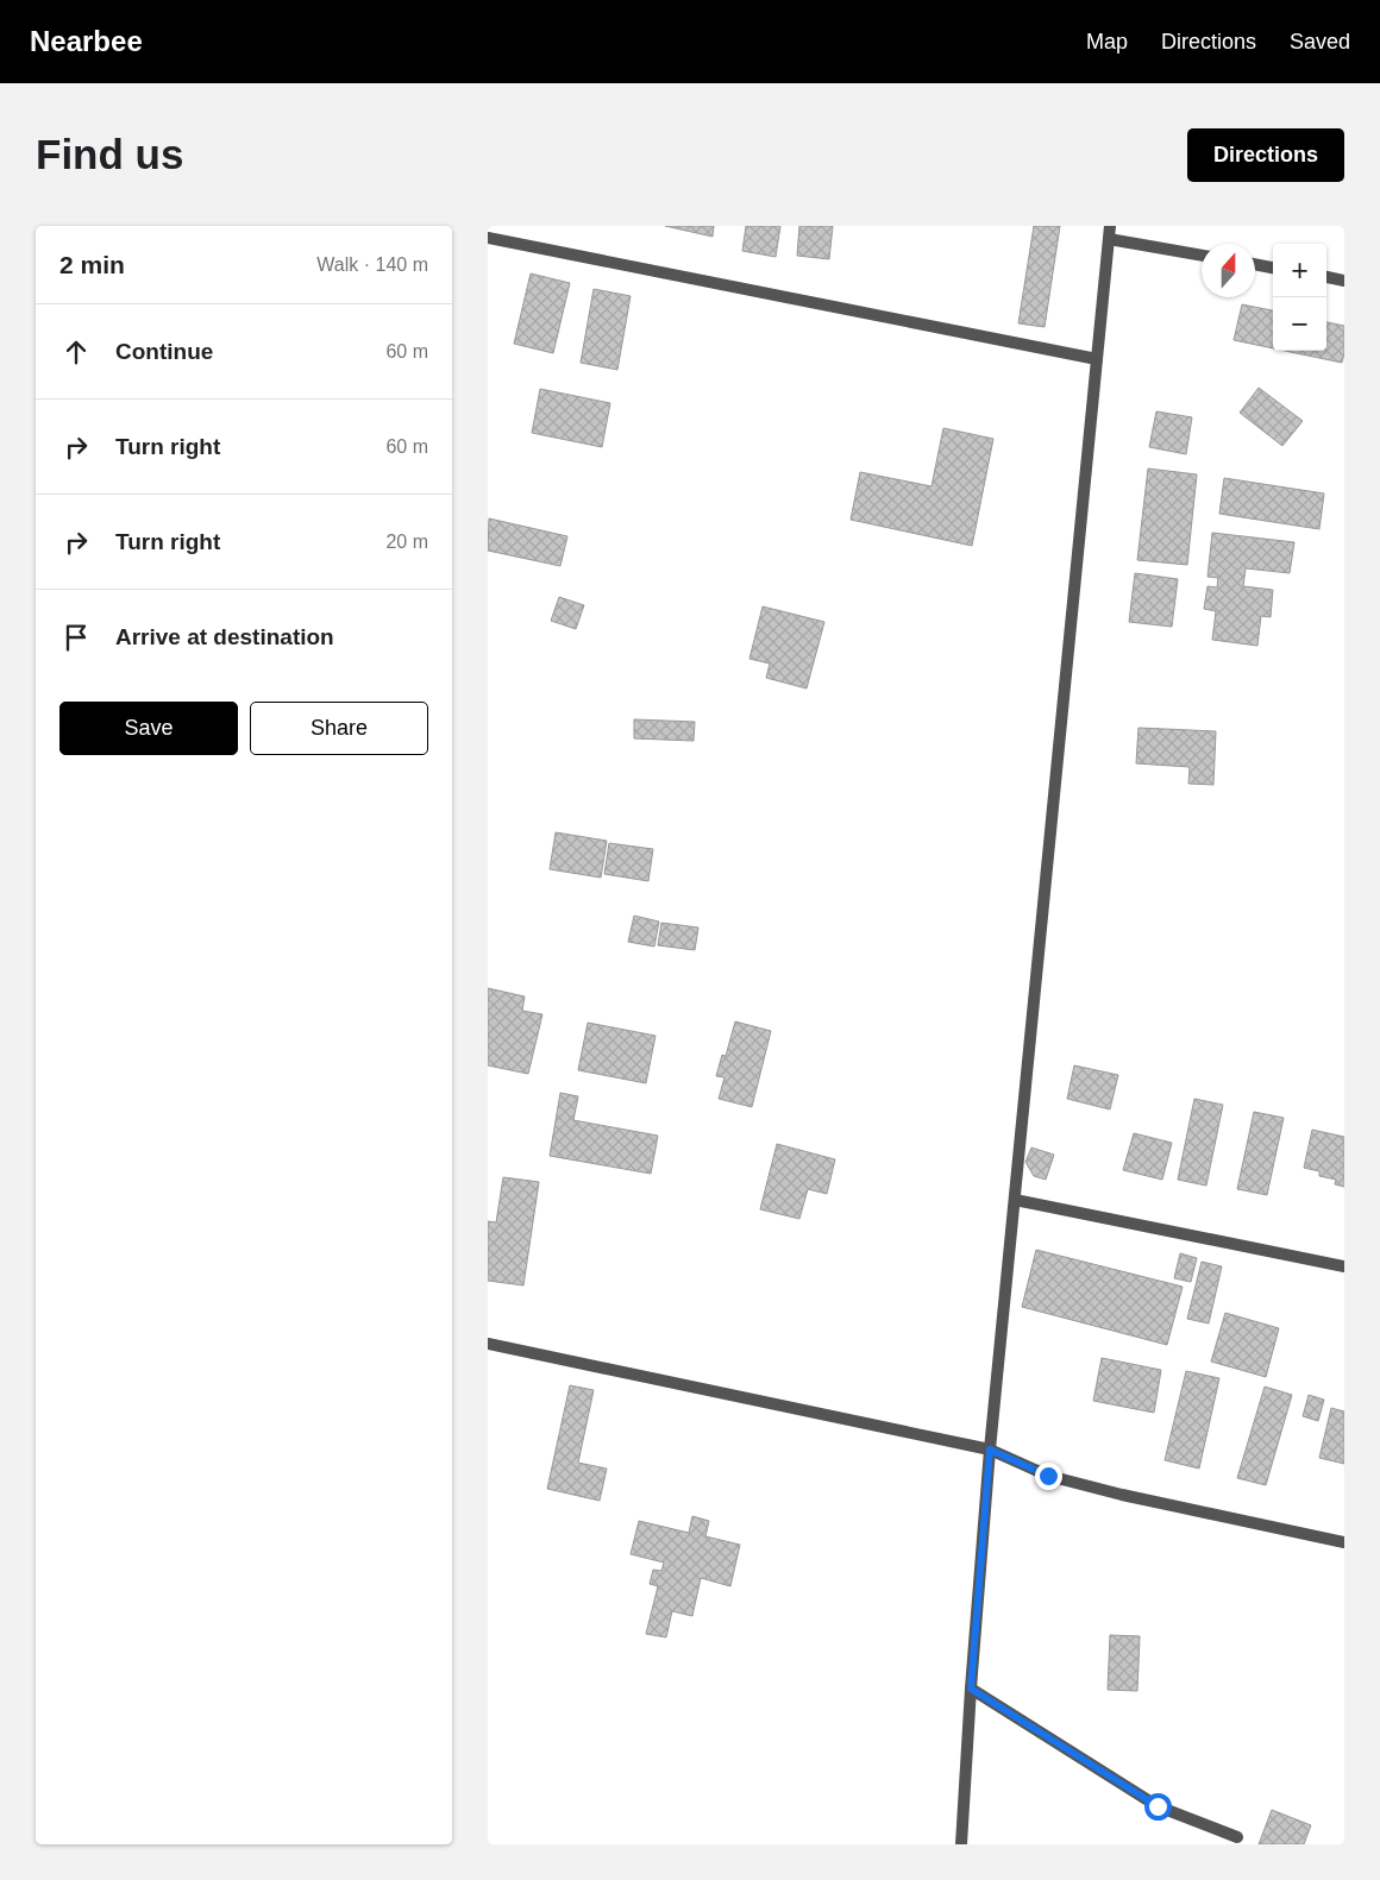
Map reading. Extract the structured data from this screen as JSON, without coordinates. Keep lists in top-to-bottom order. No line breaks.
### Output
{"north":"top","page":{"header":"Nearbee","nav":["Map","Directions","Saved"],"buttons":["Directions",["Save","Share"]],"title":"Find us","heading":["2 min","Walk · 140 m"],"map_buttons":["+","−"],"list":[["Continue","60 m"],["Turn right","60 m"],["Turn right","20 m"],"Arrive at destination"]}}
